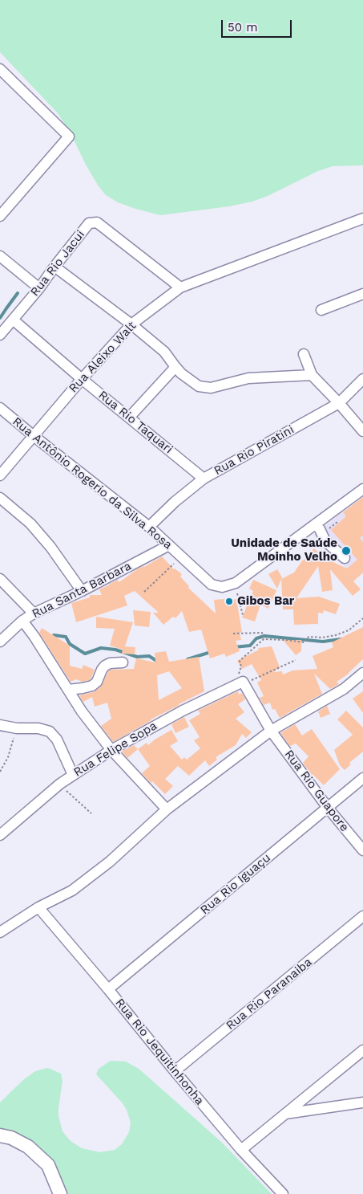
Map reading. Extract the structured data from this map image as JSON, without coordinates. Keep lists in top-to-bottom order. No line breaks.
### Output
{"streets":{"street":["Rua Rio Jacui","Rua Aleixo Walt","Rua Rio Taquari","Rua Rio Piratini","Rua Antônio Rogerio da Silva Rosa","Rua Santa Barbara","Rua Felipe Sopa","Rua Rio Guapore","Rua Rio Iguaçu","Rua Rio Paranaiba","Rua Rio Jequitinhonha"]},"crossings":[["Rua Rio Jacui","Rua Aleixo Walt"],["Rua Rio Jacui","Rua Rio Taquari"],["Rua Aleixo Walt","Rua Rio Taquari"],["Rua Aleixo Walt","Rua Antônio Rogerio da Silva Rosa"],["Rua Rio Taquari","Rua Rio Piratini"],["Rua Rio Piratini","Rua Antônio Rogerio da Silva Rosa"],["Rua Antônio Rogerio da Silva Rosa","Rua Santa Barbara"],["Rua Felipe Sopa","Rua Rio Guapore"],["Rua Rio Guapore","Rua Rio Iguaçu"],["Rua Rio Iguaçu","Rua Rio Jequitinhonha"],["Rua Rio Paranaiba","Rua Rio Jequitinhonha"]],"places":["Unidade de Saúde Moinho Velho","Gibos Bar"],"scale_bar":"50 m"}
